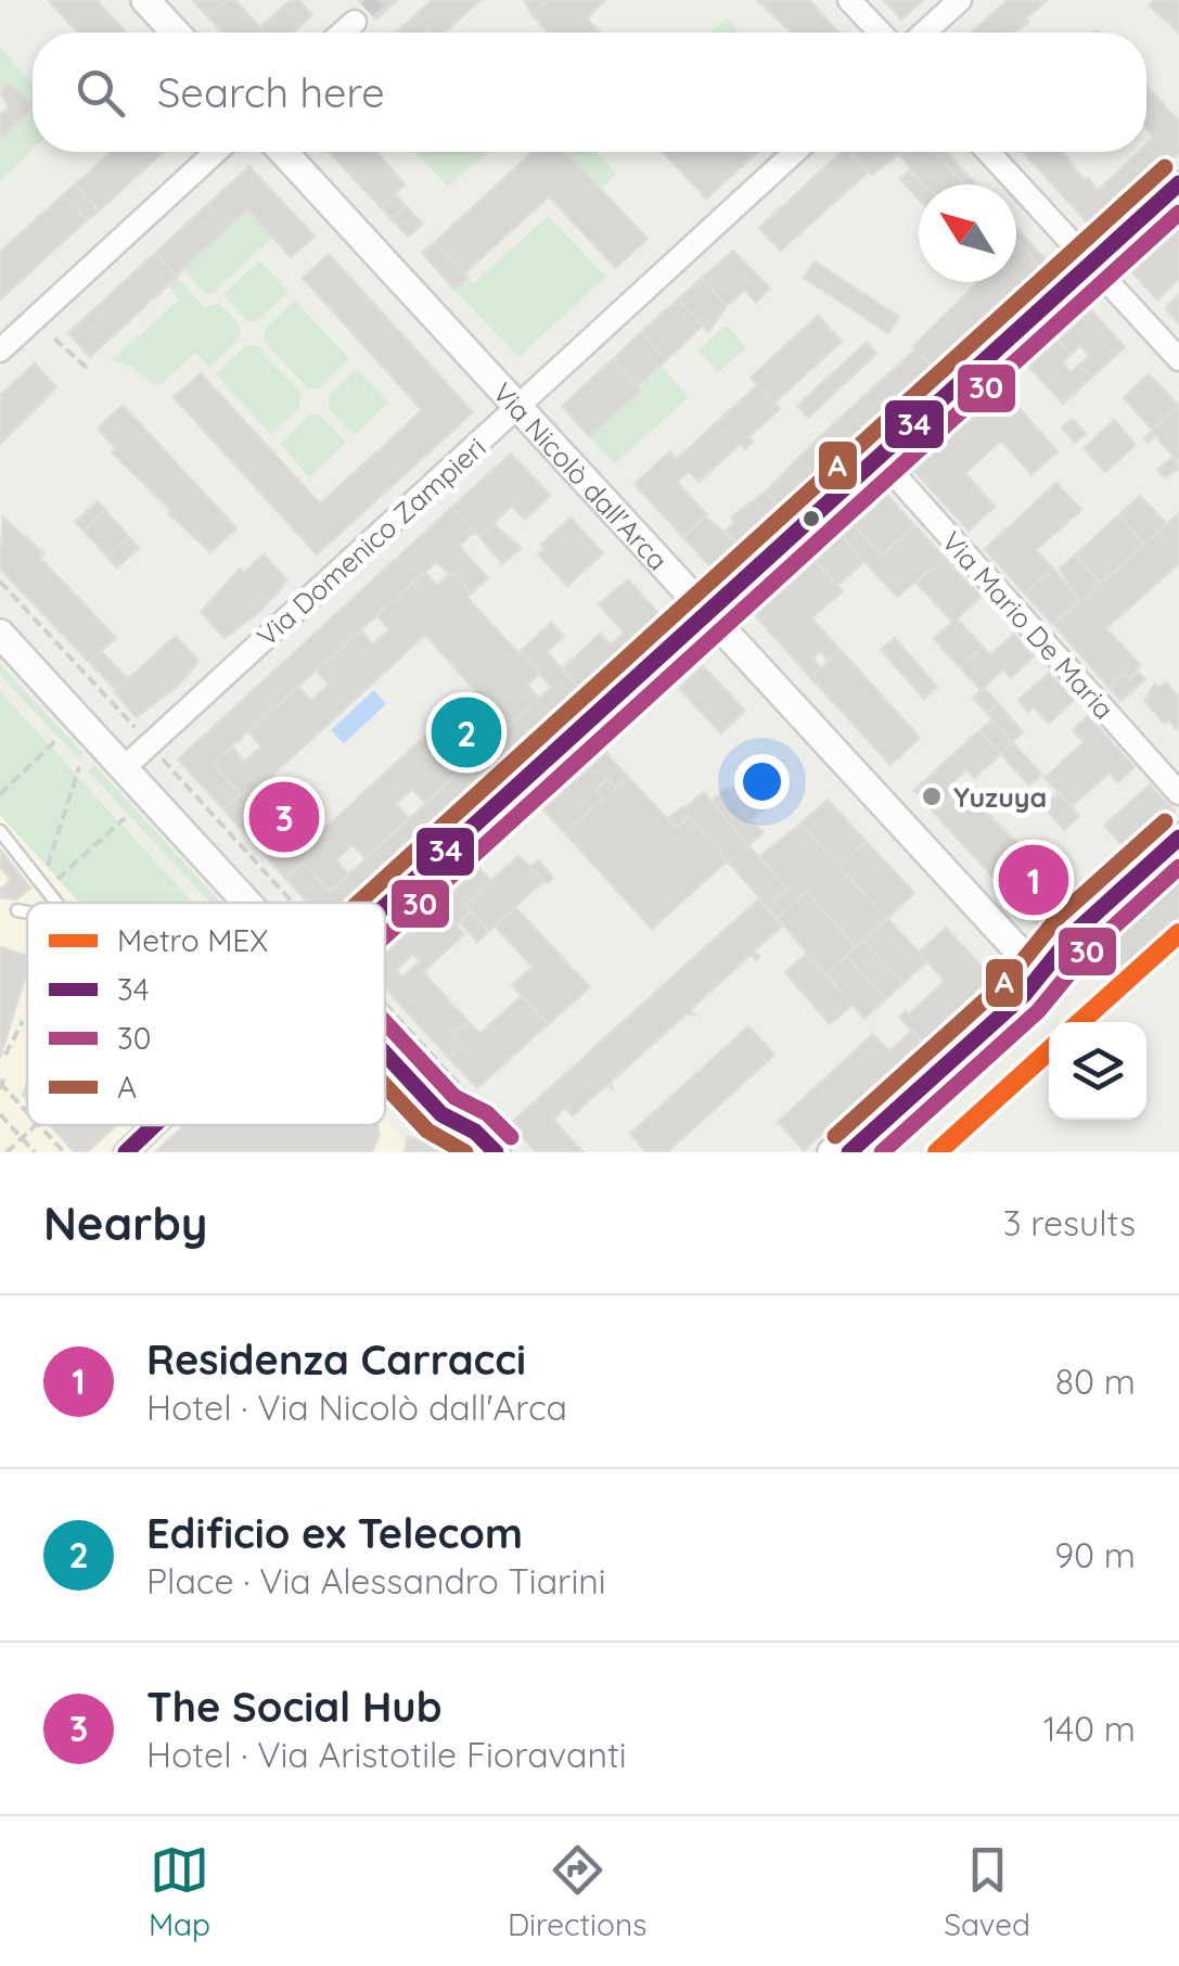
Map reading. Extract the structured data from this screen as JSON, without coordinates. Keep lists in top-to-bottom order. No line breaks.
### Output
{"streets":{"street":["Via Nicolò dall'Arca","Via Domenico Zampieri","Via Mario De Maria"]},"crossings":[["Via Nicolò dall'Arca","Via Domenico Zampieri"]],"places":["Yuzuya"],"lines":["transit line A","transit line 34","transit line 30","metro line MEX"],"legend":["Metro MEX","34","30","A"],"north":"top left","page":{"search":"Search here","pins":["2","3","1"],"heading":["Nearby","3 results"],"list":[{"mark":"1","name":"Residenza Carracci","note":"Hotel · Via Nicolò dall'Arca","value":"80 m"},{"mark":"2","name":"Edificio ex Telecom","note":"Place · Via Alessandro Tiarini","value":"90 m"},{"mark":"3","name":"The Social Hub","note":"Hotel · Via Aristotile Fioravanti","value":"140 m"}],"nav":["Map","Directions","Saved"]}}
